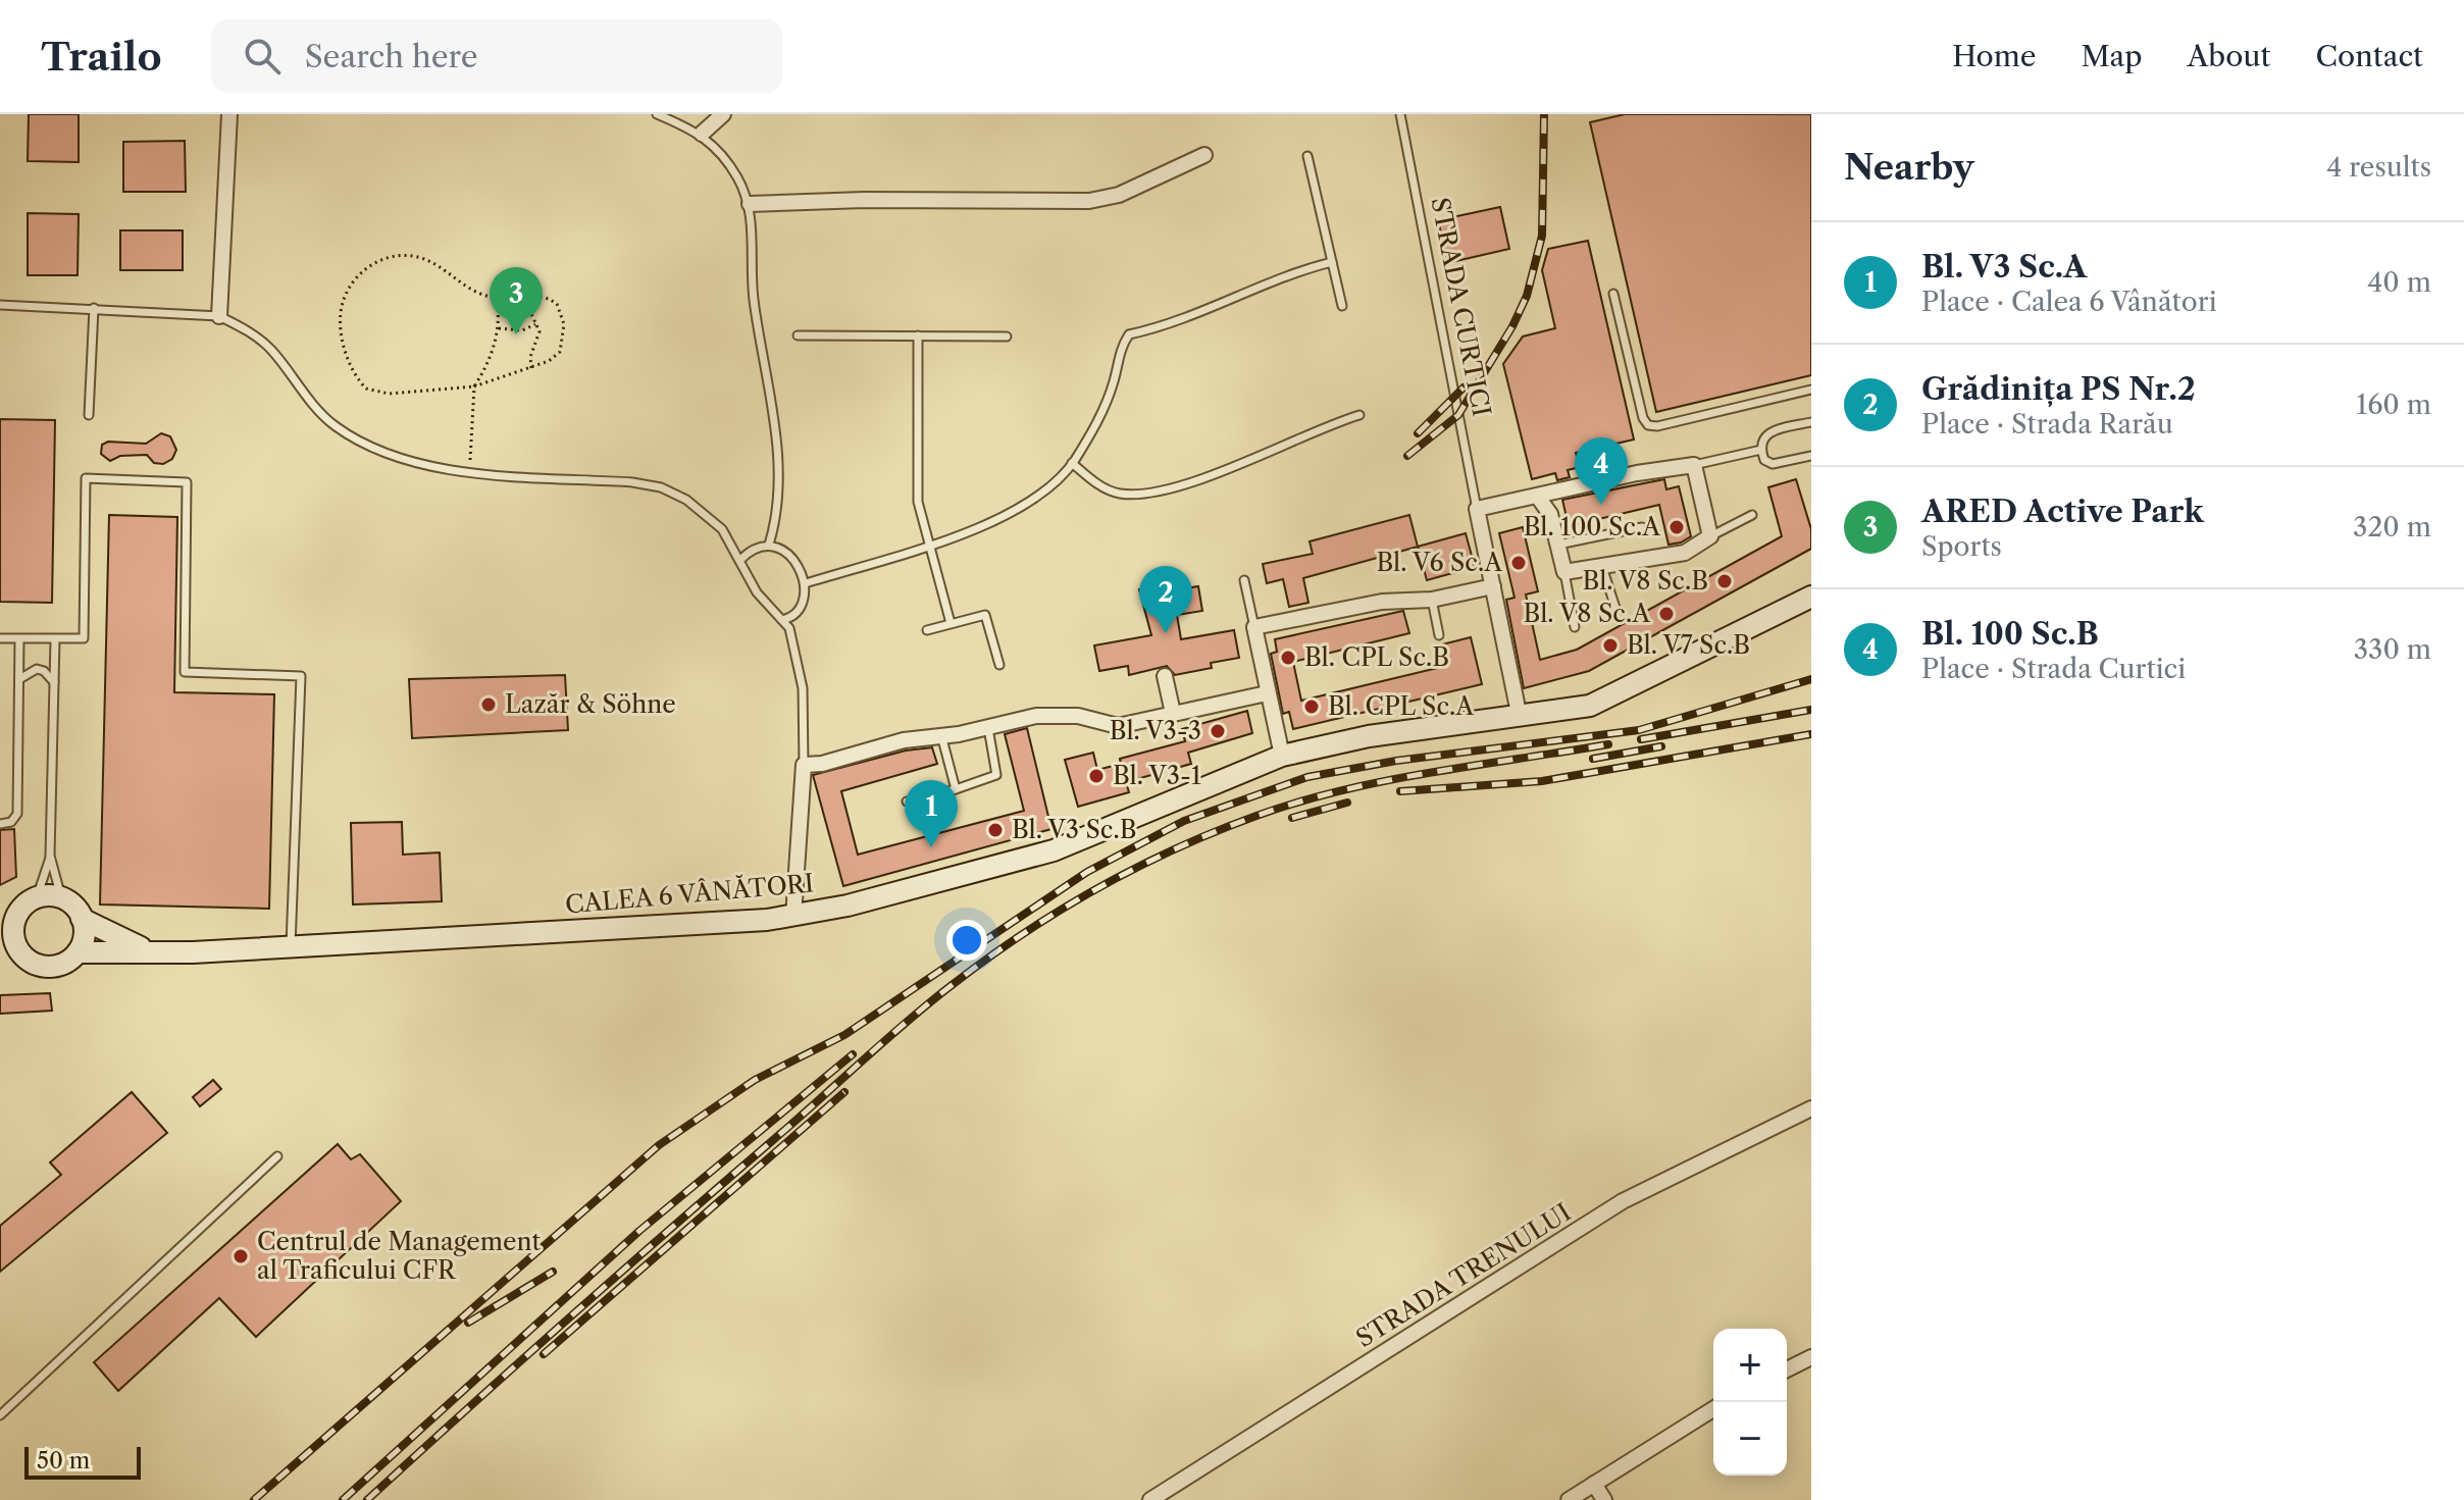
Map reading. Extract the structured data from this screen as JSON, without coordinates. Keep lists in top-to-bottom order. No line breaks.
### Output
{"streets":{"main road":["CALEA 6 VÂNĂTORI"],"street":["STRADA CURTICI","STRADA TRENULUI"]},"crossings":[["STRADA CURTICI","CALEA 6 VÂNĂTORI"]],"places":["Bl. 100 Sc.A","Bl. V6 Sc.A","Bl. V8 Sc.B","Bl. V8 Sc.A","Bl. V7 Sc.B","Bl. CPL Sc.B","Lazăr & Söhne","Bl. CPL Sc.A","Bl. V3-3","Bl. V3-1","Bl. V3 Sc.B","Centrul de Management al Traficului CFR"],"scale_bar":"50 m","page":{"header":"Trailo","search":"Search here","nav":["Home","Map","About","Contact"],"heading":["Nearby","4 results"],"list":[{"mark":"1","name":"Bl. V3 Sc.A","note":"Place · Calea 6 Vânători","value":"40 m"},{"mark":"2","name":"Grădinița PS Nr.2","note":"Place · Strada Rarău","value":"160 m"},{"mark":"3","name":"ARED Active Park","note":"Sports","value":"320 m"},{"mark":"4","name":"Bl. 100 Sc.B","note":"Place · Strada Curtici","value":"330 m"}],"pins":["3","4","2","1"],"map_buttons":["+","−"],"scale":"50 m"}}
